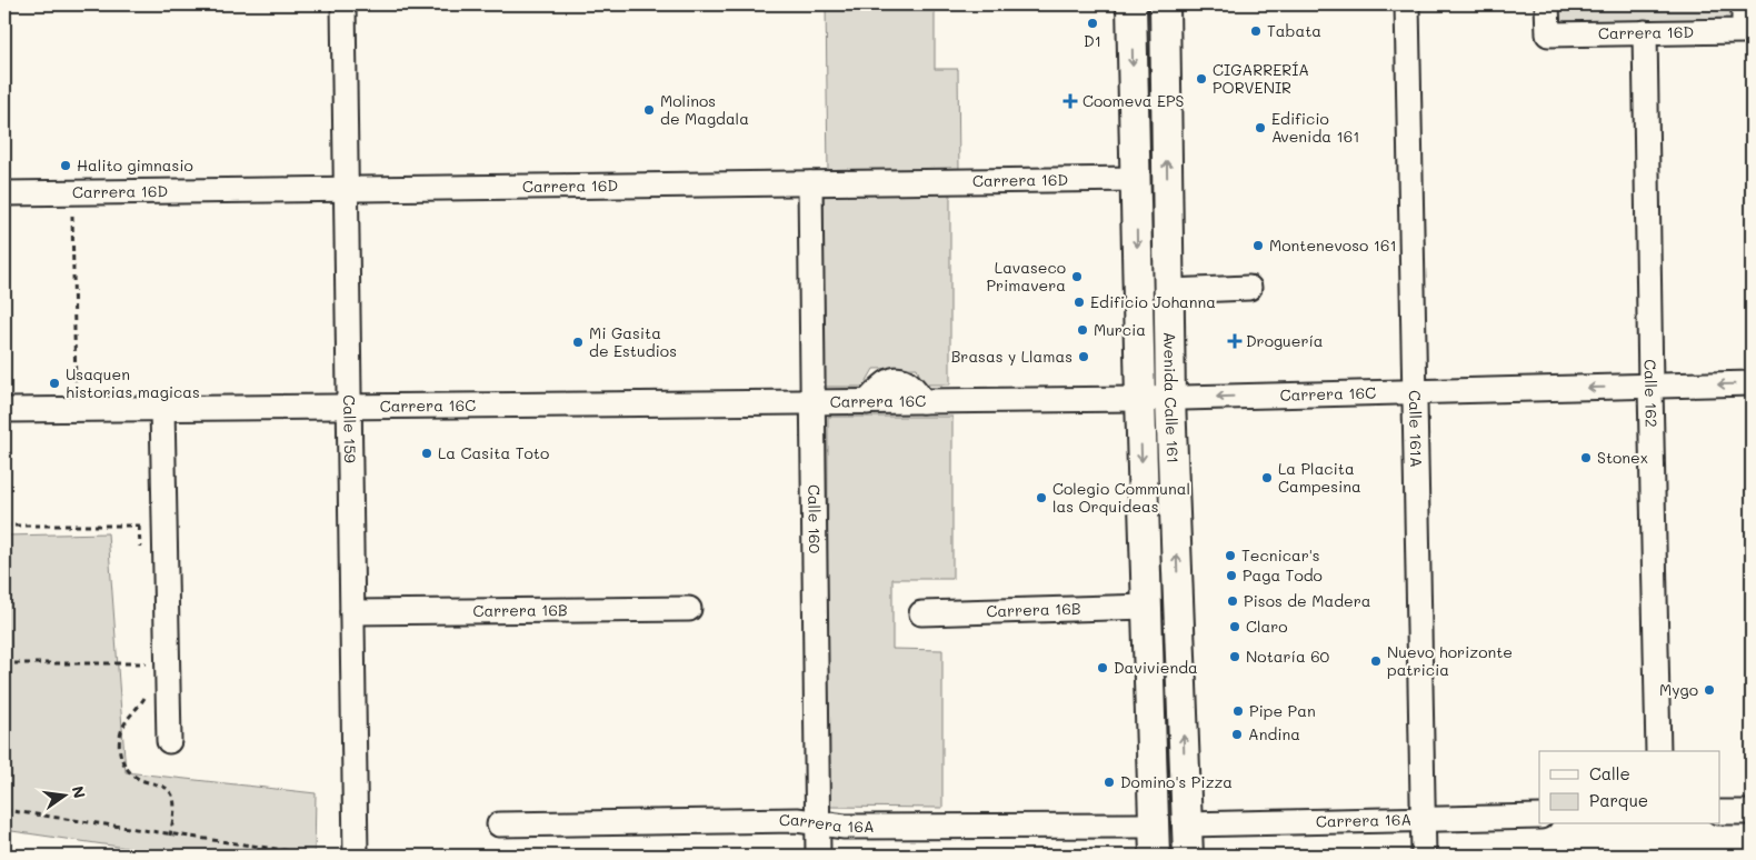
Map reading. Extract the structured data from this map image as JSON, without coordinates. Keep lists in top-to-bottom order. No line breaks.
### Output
{"streets":{"main road":["Avenida Calle 161"],"street":["Carrera 16D","Calle 162","Carrera 16C","Calle 159","Calle 161A","Calle 160","Carrera 16B","Carrera 16A"]},"crossings":[["Carrera 16D","Calle 162"],["Carrera 16D","Avenida Calle 161"],["Carrera 16D","Calle 159"],["Carrera 16D","Calle 160"],["Calle 162","Carrera 16C"],["Carrera 16C","Avenida Calle 161"],["Carrera 16C","Calle 159"],["Carrera 16C","Calle 161A"],["Carrera 16C","Calle 160"],["Avenida Calle 161","Carrera 16B"],["Avenida Calle 161","Carrera 16A"],["Calle 159","Carrera 16B"],["Calle 161A","Carrera 16A"],["Calle 160","Carrera 16A"]],"places":{"other":["D1","Tabata","CIGARRERÍA PORVENIR","Molinos de Magdala","Edificio Avenida 161","Halito gimnasio","Montenevoso 161","Lavaseco Primavera","Edificio Johanna","Murcia","Mi Gasita de Estudios","Brasas y Llamas","Usaquen historias magicas","La Casita Toto","Stonex","La Placita Campesina","Colegio Communal las Orquideas","Tecnicar's","Paga Todo","Pisos de Madera","Claro","Notaría 60","Nuevo horizonte patricia","Davivienda","Mygo","Pipe Pan","Andina","Domino's Pizza"],"health":["Coomeva EPS","Droguería"]},"legend":["Calle","Parque"],"north":"right"}
